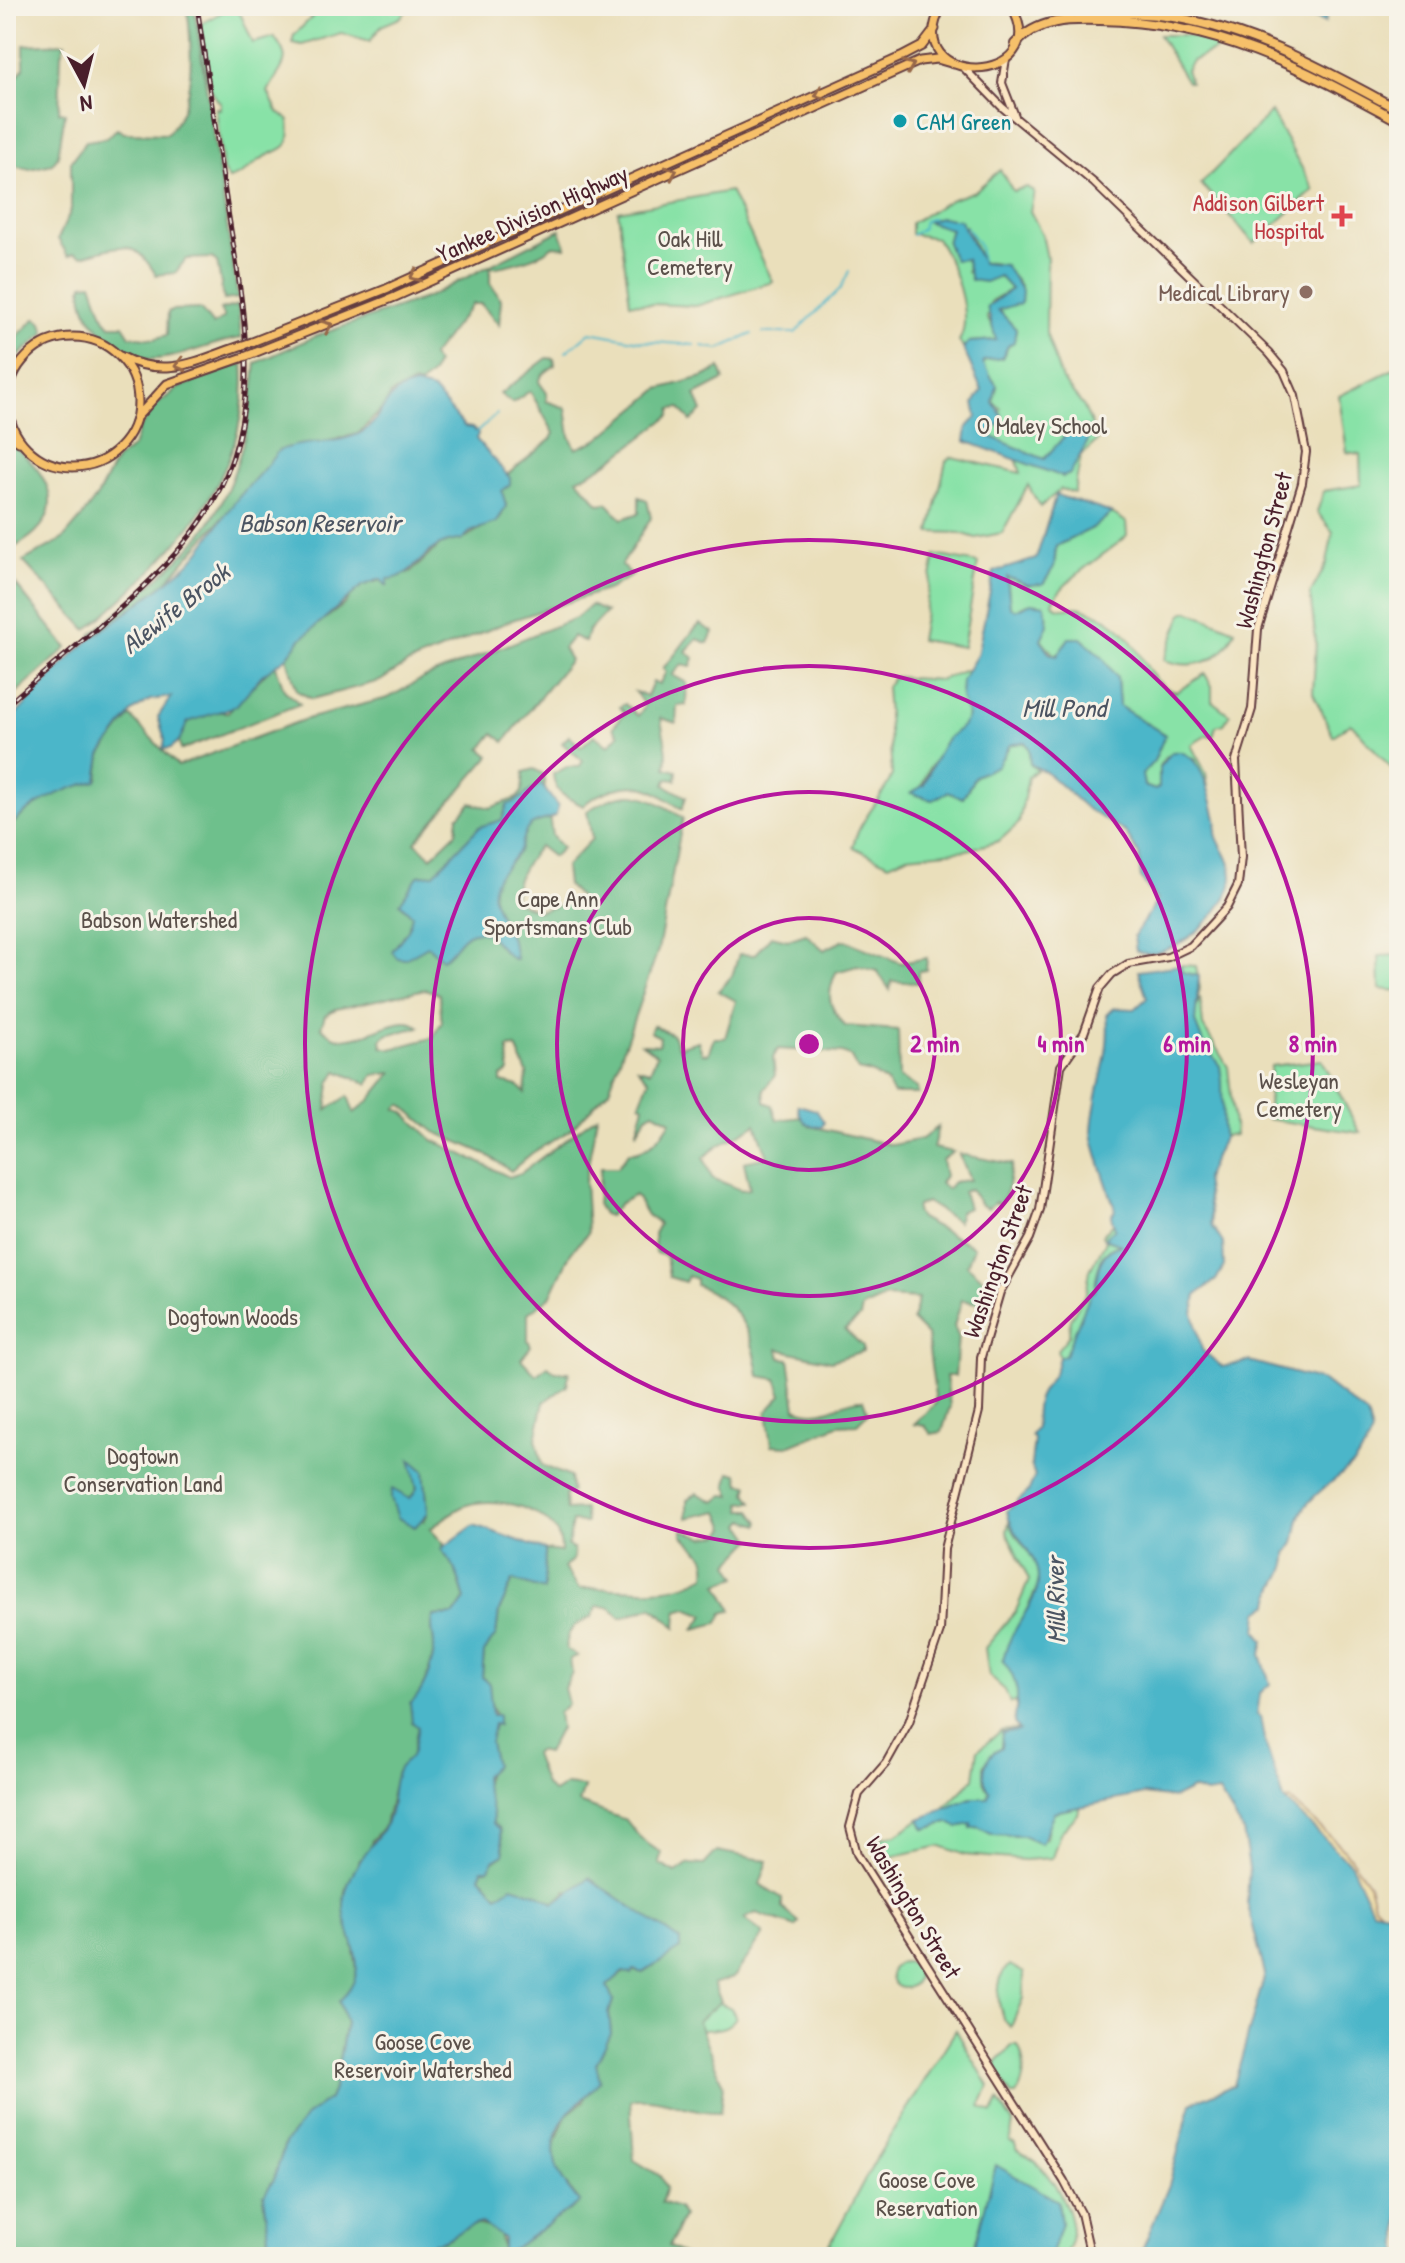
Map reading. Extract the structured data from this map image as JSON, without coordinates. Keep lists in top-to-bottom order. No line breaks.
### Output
{"streets":{"highway":["Yankee Division Highway"],"main road":["Washington Street"]},"water":["Babson Reservoir","Alewife Brook","Mill Pond","Mill River"],"parks":["Oak Hill Cemetery","O Maley School","Cape Ann Sportsmans Club","Babson Watershed","Wesleyan Cemetery","Dogtown Woods","Dogtown Conservation Land","Goose Cove Reservoir Watershed","Goose Cove Reservation"],"places":{"other":["CAM Green","Medical Library"],"health":["Addison Gilbert Hospital"]},"north":"bottom","rings":["2 min","4 min","6 min","8 min"]}
